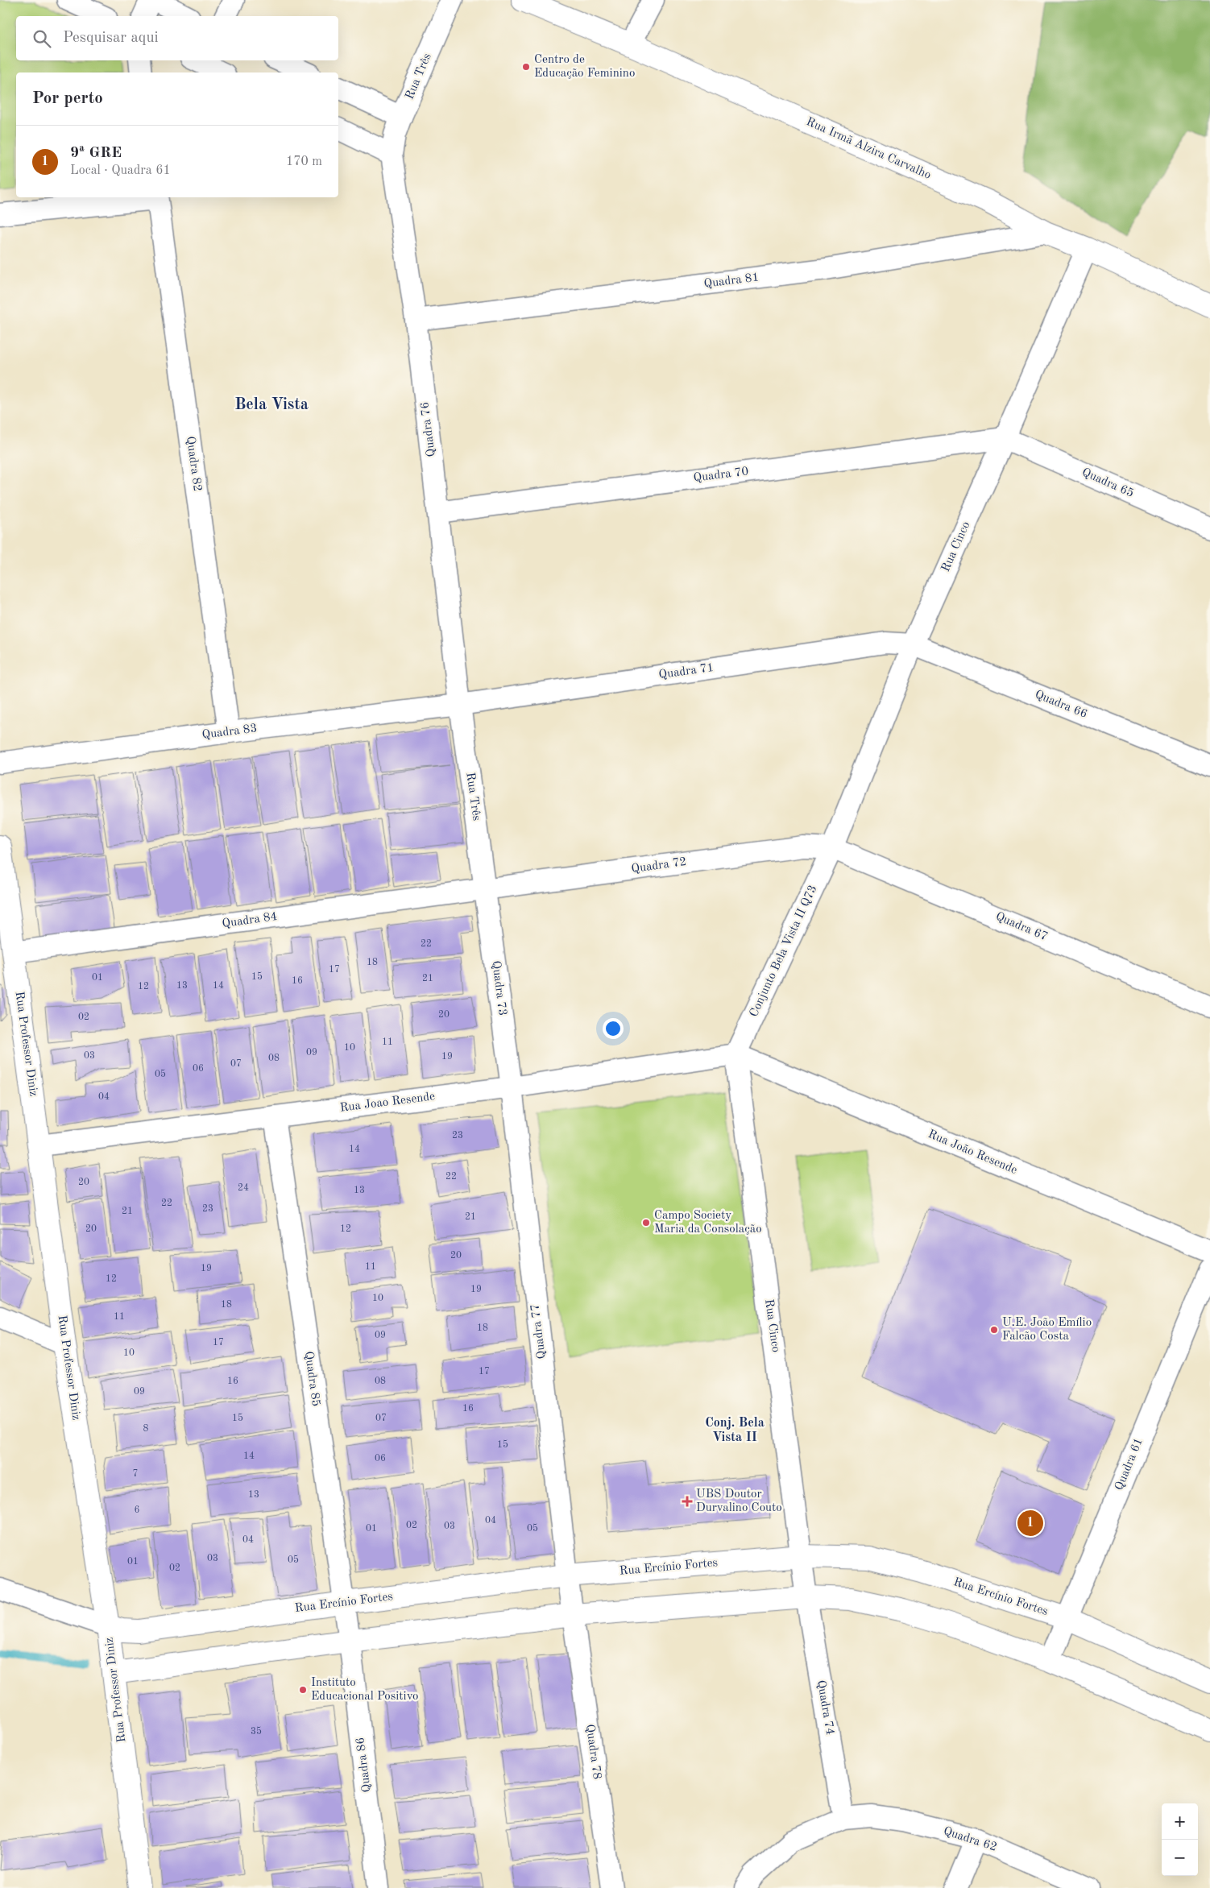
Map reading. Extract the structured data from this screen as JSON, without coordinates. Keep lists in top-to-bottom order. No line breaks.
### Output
{"streets":{"street":["Rua Três","Rua Irmã Alzira Carvalho","Quadra 81","Quadra 76","Quadra 82","Quadra 70","Quadra 65","Rua Cinco","Quadra 71","Quadra 66","Quadra 83","Quadra 72","Quadra 84","Quadra 67","Conjunto Bela Vista II Q73","Quadra 73","Rua Professor Diniz","Rua Joao Resende","Rua João Resende","Quadra 77","Quadra 85","Quadra 61","Rua Ercínio Fortes","Quadra 74","Quadra 78","Quadra 86","Quadra 62"]},"crossings":[["Rua Três","Quadra 76"],["Rua Três","Quadra 71"],["Rua Três","Quadra 83"],["Rua Três","Quadra 72"],["Rua Três","Quadra 84"],["Rua Três","Quadra 73"],["Rua Irmã Alzira Carvalho","Quadra 81"],["Rua Irmã Alzira Carvalho","Rua Cinco"],["Quadra 81","Quadra 76"],["Quadra 76","Quadra 70"],["Quadra 76","Quadra 71"],["Quadra 76","Quadra 83"],["Quadra 82","Quadra 83"],["Quadra 70","Quadra 65"],["Quadra 70","Rua Cinco"],["Quadra 65","Rua Cinco"],["Rua Cinco","Quadra 71"],["Rua Cinco","Quadra 66"],["Rua Cinco","Quadra 72"],["Rua Cinco","Quadra 67"],["Rua Cinco","Conjunto Bela Vista II Q73"],["Rua Cinco","Rua Joao Resende"],["Rua Cinco","Rua João Resende"],["Rua Cinco","Rua Ercínio Fortes"],["Rua Cinco","Quadra 74"],["Quadra 71","Quadra 66"],["Quadra 71","Quadra 83"],["Quadra 72","Quadra 84"],["Quadra 72","Quadra 67"],["Quadra 72","Conjunto Bela Vista II Q73"],["Quadra 72","Quadra 73"],["Quadra 84","Quadra 73"],["Quadra 84","Rua Professor Diniz"],["Quadra 67","Conjunto Bela Vista II Q73"],["Conjunto Bela Vista II Q73","Rua Joao Resende"],["Conjunto Bela Vista II Q73","Rua João Resende"],["Quadra 73","Rua Joao Resende"],["Quadra 73","Quadra 77"],["Rua Professor Diniz","Rua Joao Resende"],["Rua Professor Diniz","Rua Ercínio Fortes"],["Rua Joao Resende","Rua João Resende"],["Rua Joao Resende","Quadra 77"],["Rua Joao Resende","Quadra 85"],["Quadra 77","Rua Ercínio Fortes"],["Quadra 85","Rua Ercínio Fortes"],["Quadra 85","Quadra 86"],["Quadra 61","Rua Ercínio Fortes"],["Quadra 74","Quadra 62"]],"districts":["Bela Vista","Conj. Bela Vista II"],"places":{"other":["Centro de Educação Feminino","Campo Society Maria da Consolação","U.E. João Emílio Falcão Costa","Instituto Educacional Positivo"],"health":["UBS Doutor Durvalino Couto"]},"house_numbers":["22","18","17","15","01","21","16","13","14","12","20","02","11","10","09","03","19","08","07","06","05","04","23","14","22","20","24","13","22","23","21","21","20","12","20","11","19","12","19","10","18","11","18","09","17","10","17","16","08","09","16","15","07","8","15","14","06","7","13","6","04","02","03","01","05","04","03","05","01","02","35"],"page":{"search":"Pesquisar aqui","heading":"Por perto","list":[{"mark":"1","name":"9ª GRE","note":"Local · Quadra 61","value":"170 m"}],"pins":"1","map_buttons":["+","−"]}}
